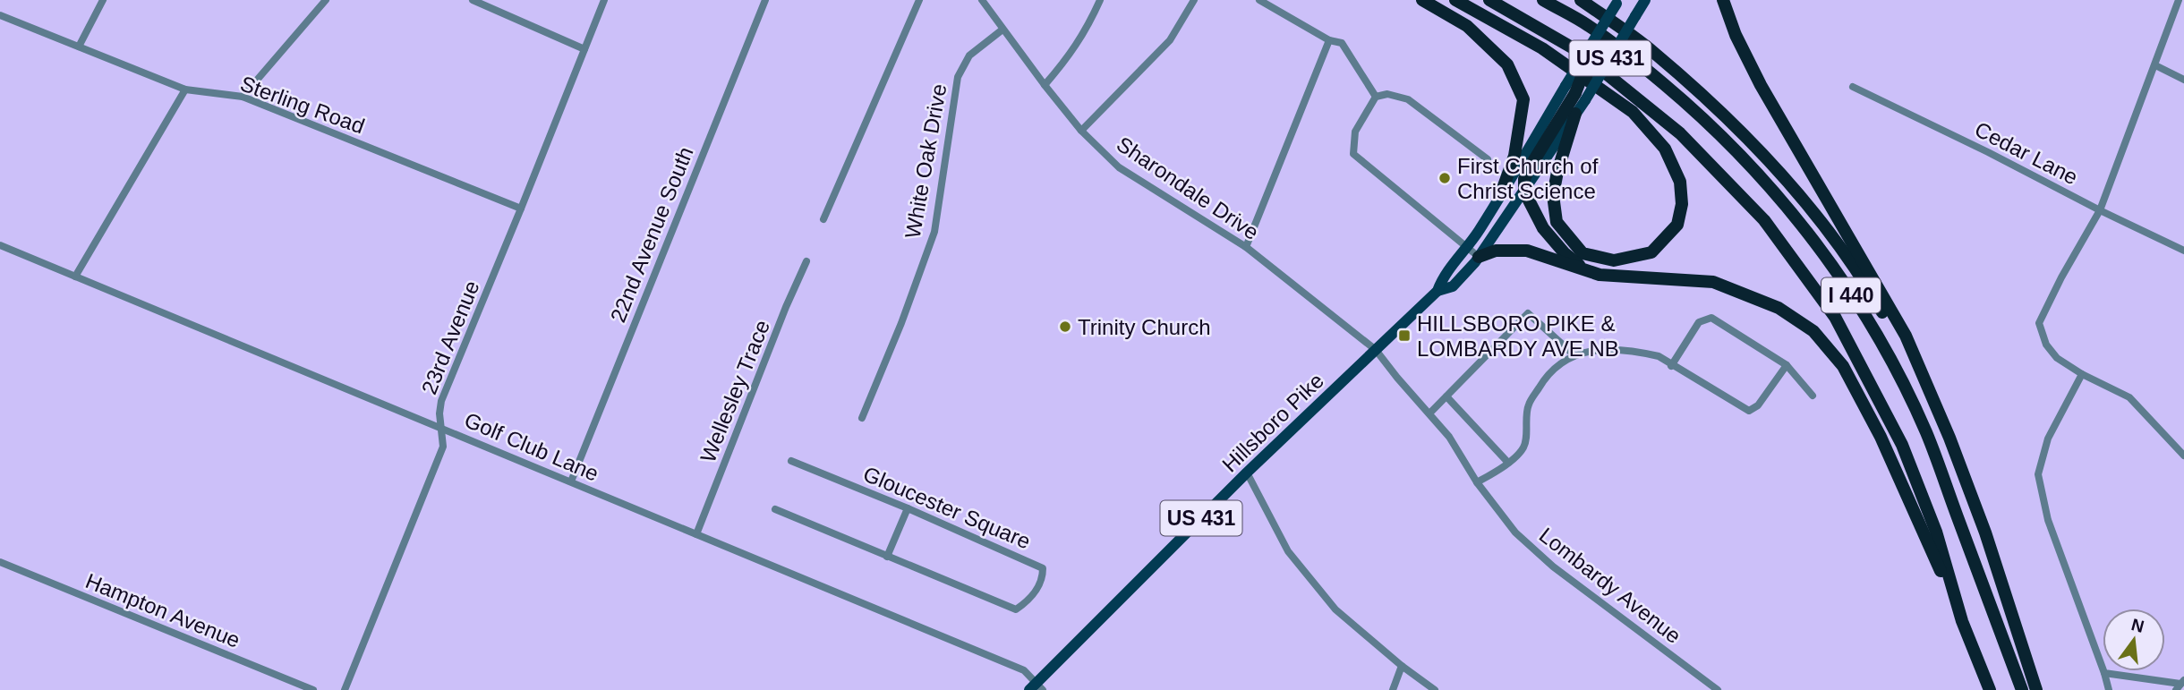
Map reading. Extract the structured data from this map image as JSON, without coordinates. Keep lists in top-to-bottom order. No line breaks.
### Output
{"streets":{"highway":["I 440"],"main road":["US 431","Hillsboro Pike"],"street":["Sterling Road","Cedar Lane","White Oak Drive","Sharondale Drive","22nd Avenue South","23rd Avenue","Wellesley Trace","Golf Club Lane","Gloucester Square","Lombardy Avenue","Hampton Avenue"]},"crossings":[["Sterling Road","23rd Avenue"],["White Oak Drive","Sharondale Drive"],["Sharondale Drive","Hillsboro Pike"],["Sharondale Drive","Lombardy Avenue"],["22nd Avenue South","Golf Club Lane"],["23rd Avenue","Golf Club Lane"],["Wellesley Trace","Golf Club Lane"],["Hillsboro Pike","Golf Club Lane"],["Hillsboro Pike","Lombardy Avenue"]],"places":{"other":["First Church of Christ Science","Trinity Church"],"transit":["HILLSBORO PIKE & LOMBARDY AVE NB"]},"north":"top"}
